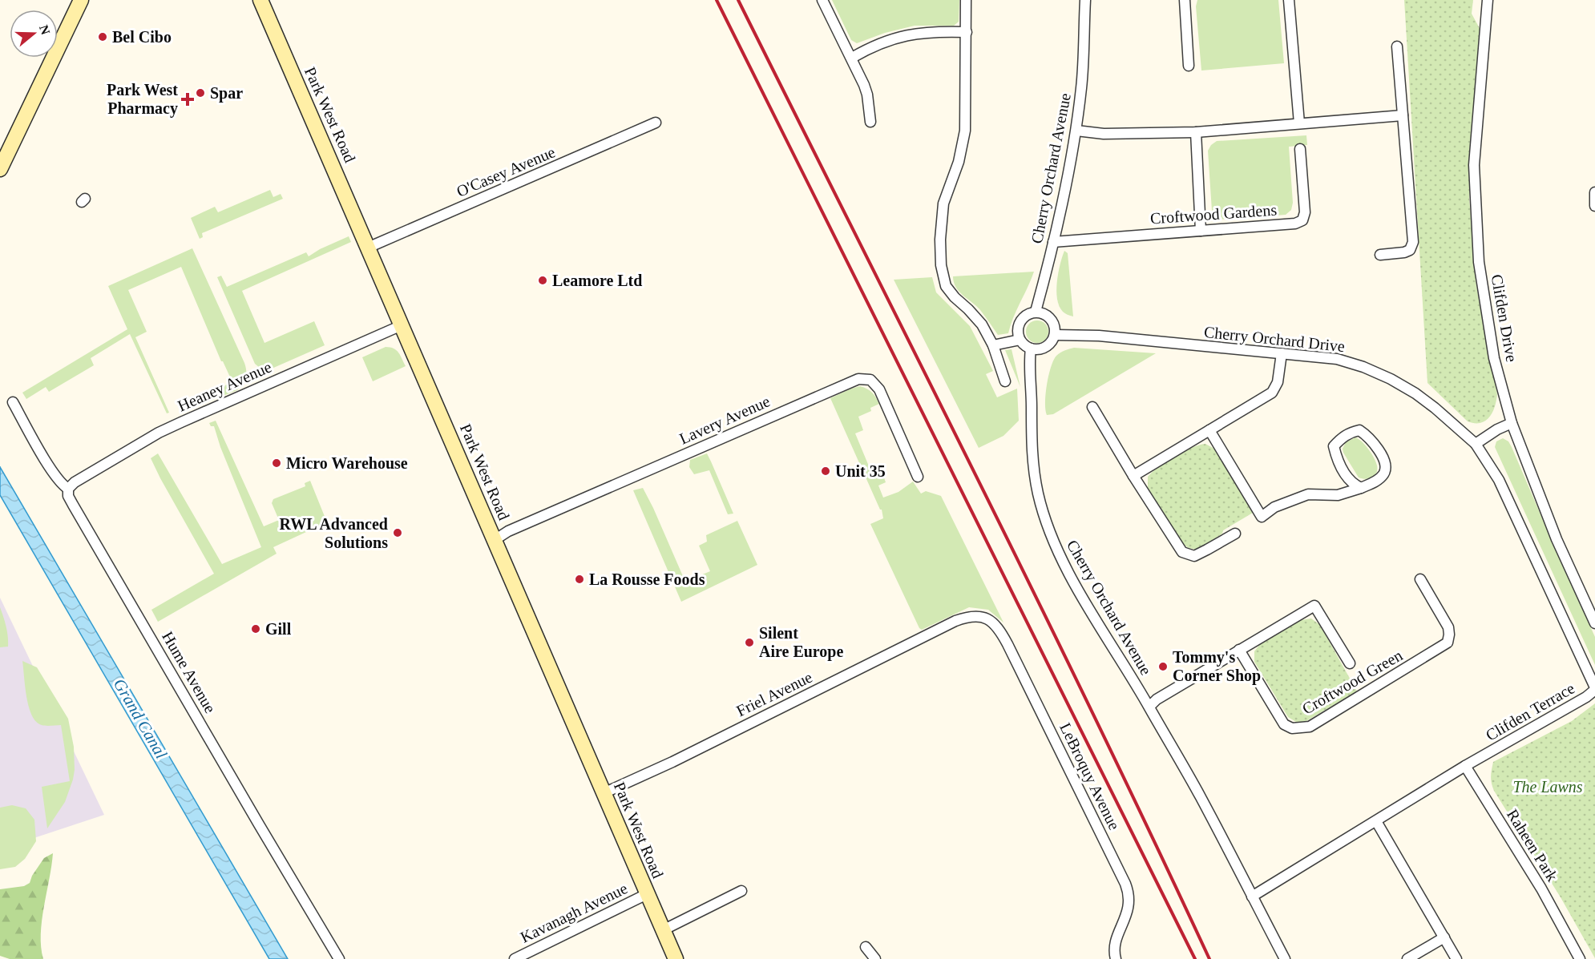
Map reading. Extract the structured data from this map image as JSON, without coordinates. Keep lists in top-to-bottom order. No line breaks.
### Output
{"streets":{"street":["Park West Road","Cherry Orchard Avenue","O'Casey Avenue","Croftwood Gardens","Clifden Drive","Cherry Orchard Drive","Heaney Avenue","Lavery Avenue","Hume Avenue","Croftwood Green","Friel Avenue","Clifden Terrace","LeBroquy Avenue","Raheen Park","Kavanagh Avenue"]},"crossings":[["Park West Road","O'Casey Avenue"],["Park West Road","Heaney Avenue"],["Park West Road","Lavery Avenue"],["Park West Road","Friel Avenue"],["Park West Road","Kavanagh Avenue"],["Cherry Orchard Avenue","Croftwood Gardens"],["Cherry Orchard Avenue","Cherry Orchard Drive"],["Cherry Orchard Avenue","Croftwood Green"],["Cherry Orchard Drive","Clifden Terrace"],["Heaney Avenue","Hume Avenue"],["Friel Avenue","LeBroquy Avenue"],["Clifden Terrace","Raheen Park"]],"water":["Grand Canal"],"parks":["The Lawns"],"places":{"other":["Bel Cibo","Spar","Leamore Ltd","Micro Warehouse","Unit 35","RWL Advanced Solutions","La Rousse Foods","Gill","Silent Aire Europe","Tommy's Corner Shop"],"health":["Park West Pharmacy"]},"north":"right"}
